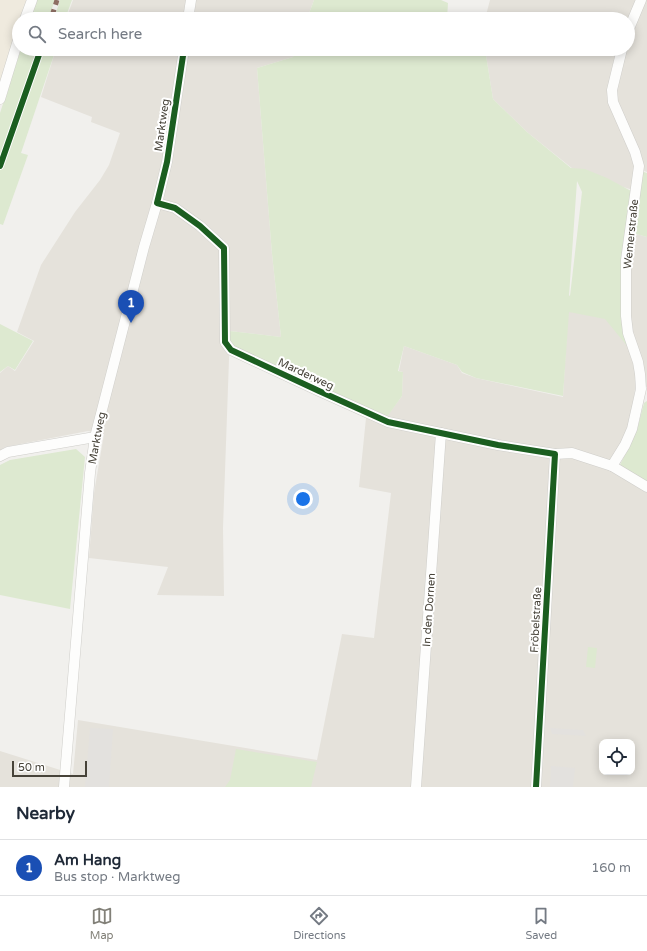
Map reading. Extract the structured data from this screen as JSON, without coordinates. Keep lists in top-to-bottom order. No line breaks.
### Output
{"streets":{"street":["Marktweg","Wemerstraße","Marderweg","In den Dornen","Fröbelstraße"]},"crossings":[["Marktweg","Marderweg"],["Wemerstraße","Marderweg"],["Marderweg","In den Dornen"],["Marderweg","Fröbelstraße"]],"scale_bar":"50 m","page":{"search":"Search here","pins":"1","scale":"50 m","heading":"Nearby","list":[{"mark":"1","name":"Am Hang","note":"Bus stop · Marktweg","value":"160 m"}],"nav":["Map","Directions","Saved"]}}
